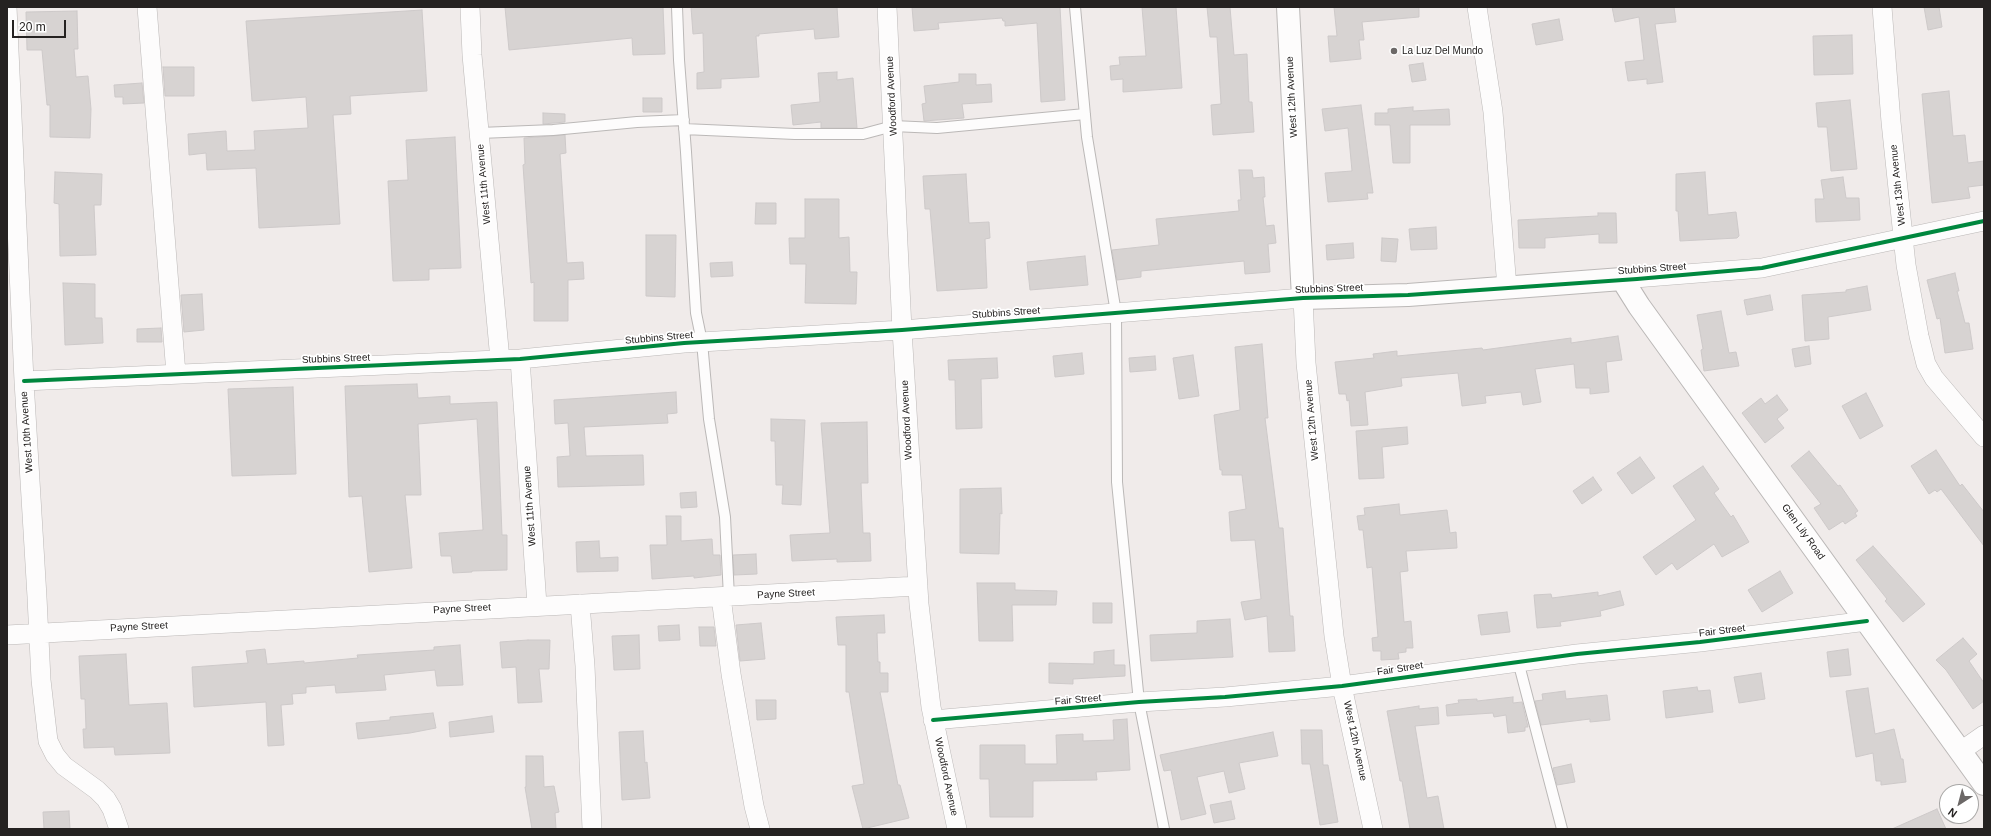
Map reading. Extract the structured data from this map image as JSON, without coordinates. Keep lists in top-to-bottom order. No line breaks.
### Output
{"streets":{"street":["Woodford Avenue","West 12th Avenue","West 11th Avenue","West 13th Avenue","Stubbins Street","West 10th Avenue","Glen Lily Road","Payne Street","Fair Street"]},"crossings":[["Woodford Avenue","Stubbins Street"],["Woodford Avenue","Payne Street"],["Woodford Avenue","Fair Street"],["West 12th Avenue","Stubbins Street"],["West 12th Avenue","Fair Street"],["West 11th Avenue","Stubbins Street"],["West 11th Avenue","Payne Street"],["West 13th Avenue","Stubbins Street"],["Stubbins Street","West 10th Avenue"],["Stubbins Street","Glen Lily Road"],["West 10th Avenue","Payne Street"],["Glen Lily Road","Fair Street"]],"places":["La Luz Del Mundo"],"scale_bar":"20 m","north":"bottom left"}
